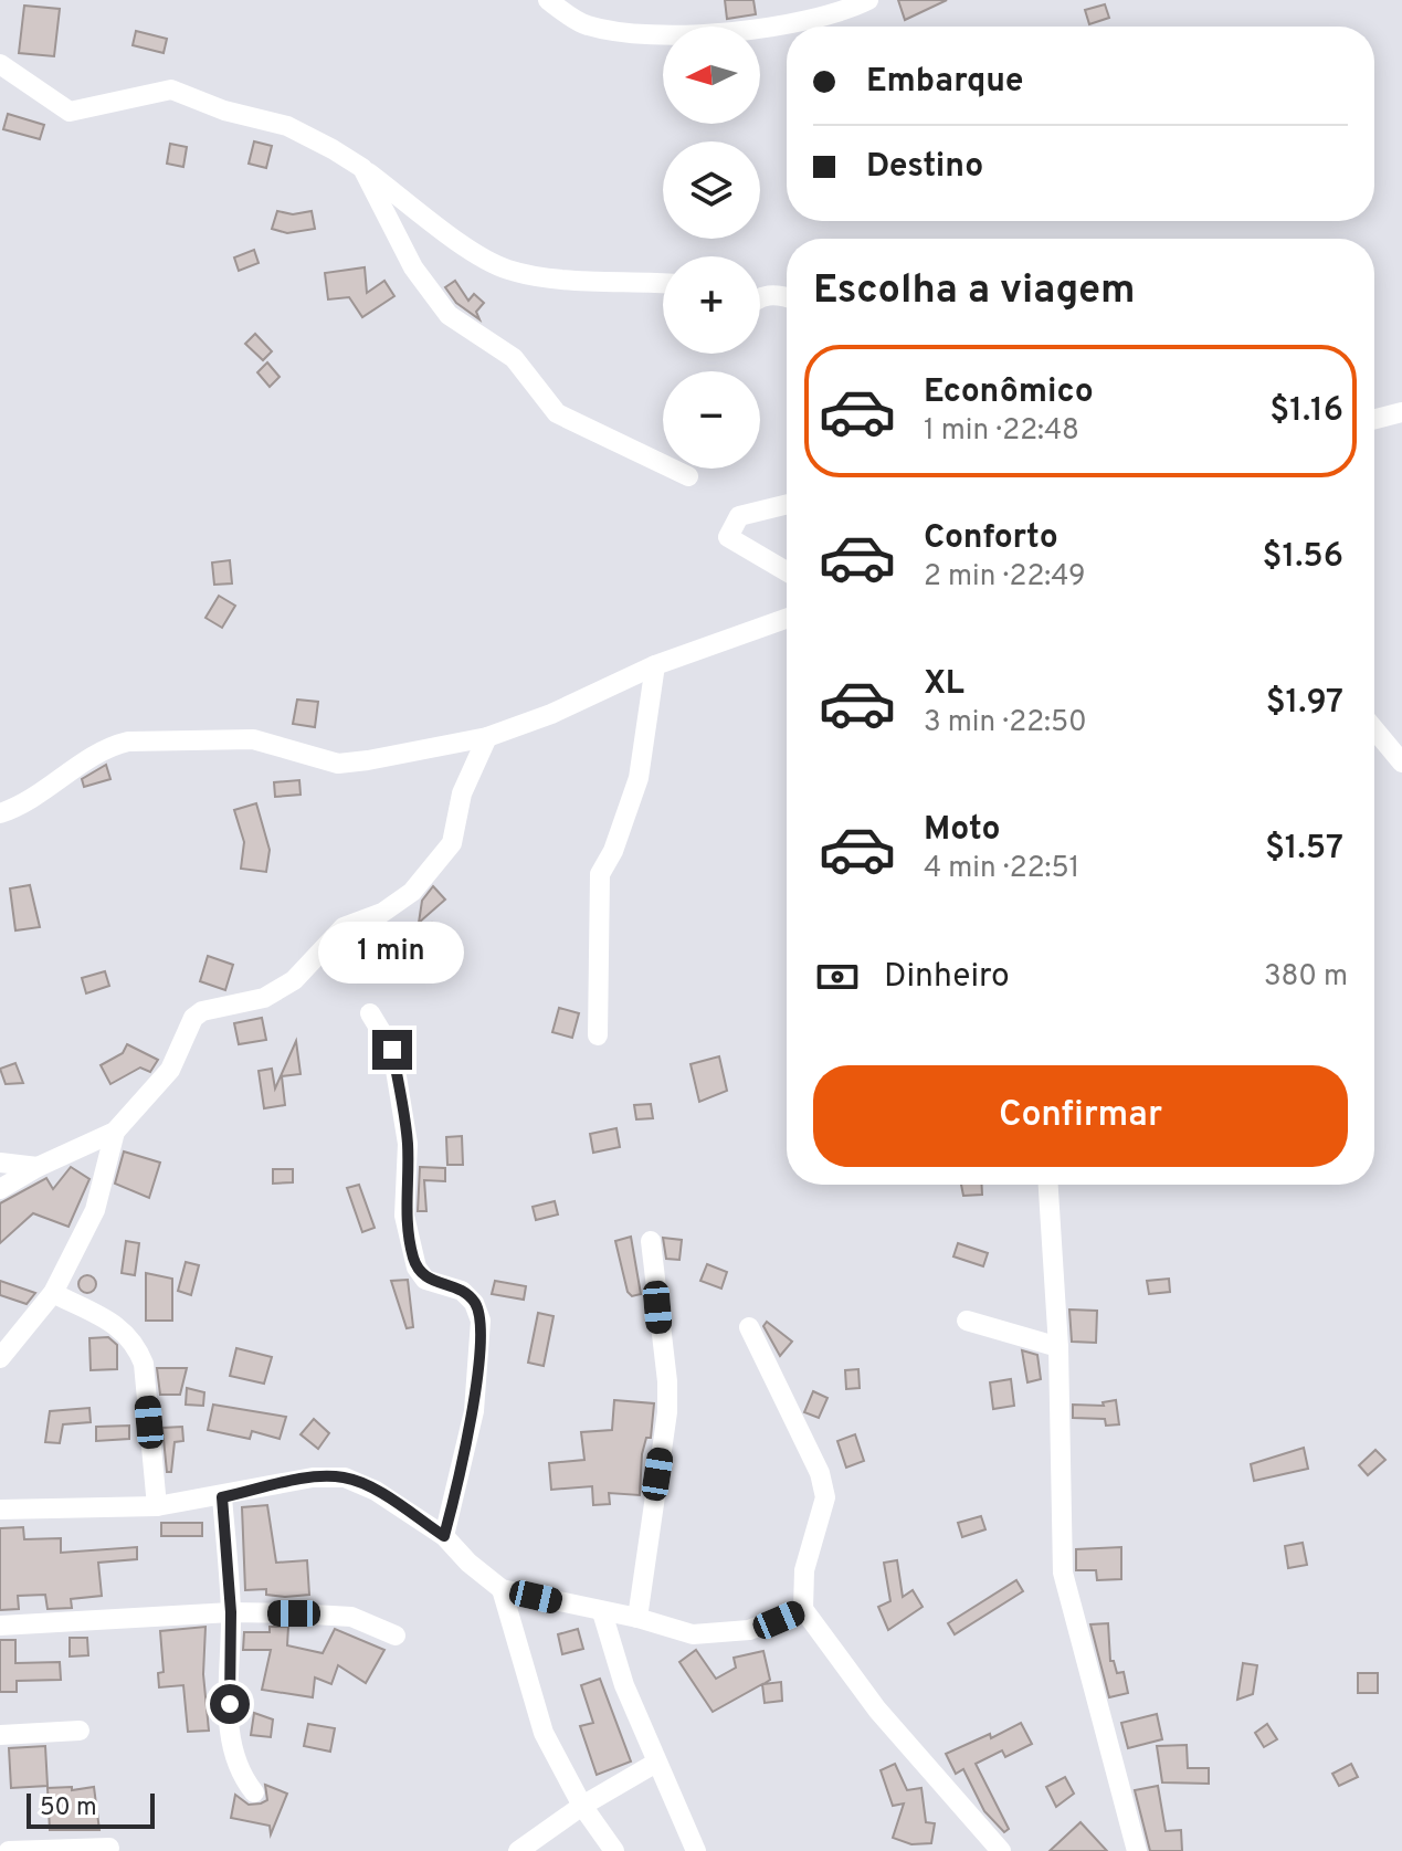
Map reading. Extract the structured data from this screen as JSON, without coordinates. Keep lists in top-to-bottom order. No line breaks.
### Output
{"scale_bar":"50 m","north":"left","page":{"map_buttons":["+","−"],"banner":["Embarque","Destino"],"heading":"Escolha a viagem","list":[{"name":"Econômico","note":"1 min · 22:48","value":"$1.16"},{"name":"Conforto","note":"2 min · 22:49","value":"$1.56"},{"name":"XL","note":"3 min · 22:50","value":"$1.97"},{"name":"Moto","note":"4 min · 22:51","value":"$1.57"}],"bubble":"1 min","pay":["Dinheiro","380 m"],"buttons":"Confirmar","scale":"50 m"}}
